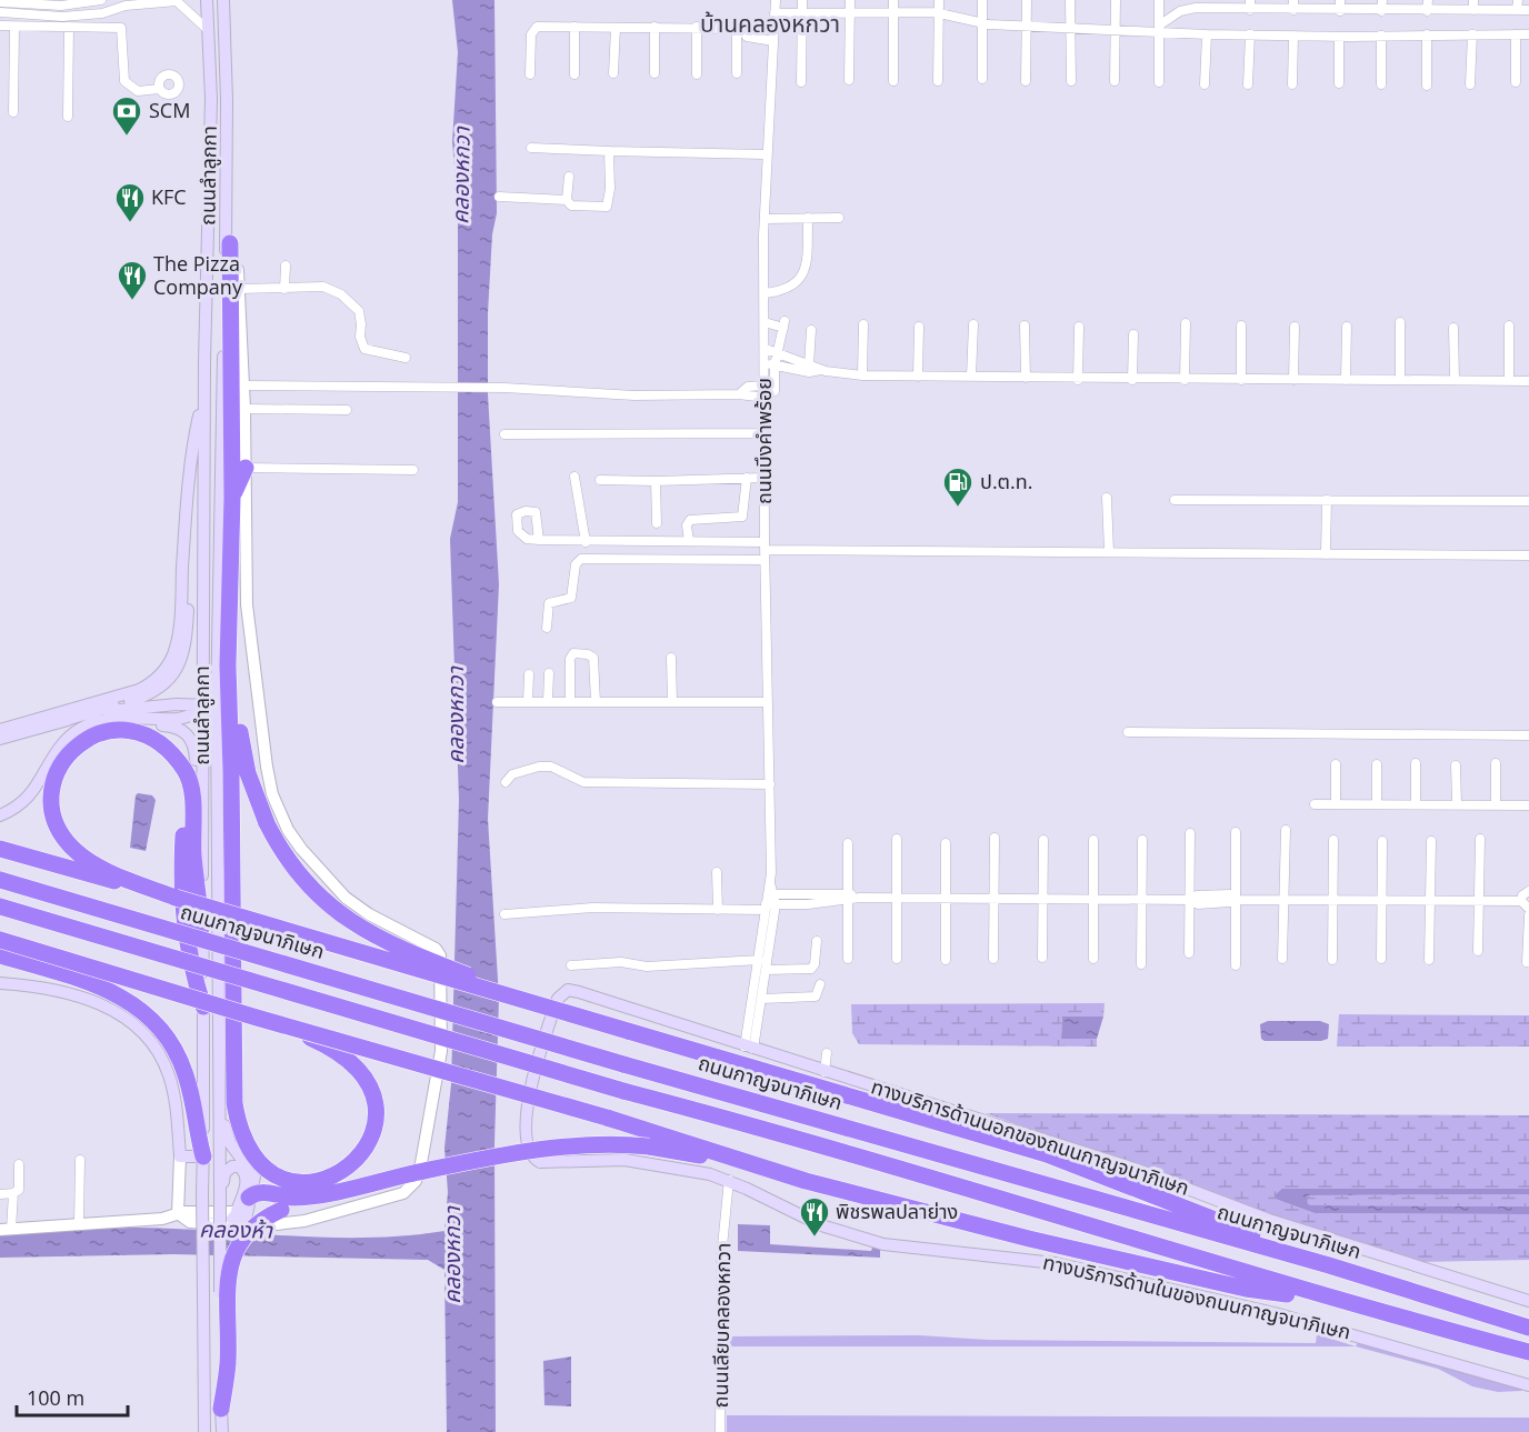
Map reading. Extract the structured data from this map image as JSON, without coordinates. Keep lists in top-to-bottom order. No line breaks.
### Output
{"streets":{"highway":["ถนนกาญจนาภิเษก"],"main road":["ถนนลำลูกกา","ทางบริการด้านนอกของถนนกาญจนาภิเษก","ทางบริการด้านในของถนนกาญจนาภิเษก"],"street":["ถนนบึงคำพร้อย","ถนนเลียบคลองหกวา"]},"crossings":[["ถนนบึงคำพร้อย","ทางบริการด้านนอกของถนนกาญจนาภิเษก"],["ทางบริการด้านนอกของถนนกาญจนาภิเษก","ทางบริการด้านในของถนนกาญจนาภิเษก"],["ทางบริการด้านในของถนนกาญจนาภิเษก","ถนนเลียบคลองหกวา"]],"districts":["บ้านคลองหกวา"],"water":["คลองหกวา","คลองห้า"],"places":{"bank":["SCM"],"restaurant":["KFC","The Pizza Company","พิชรพลปลาย่าง"],"fuel station":["ป.ต.ท."]},"scale_bar":"100 m"}
